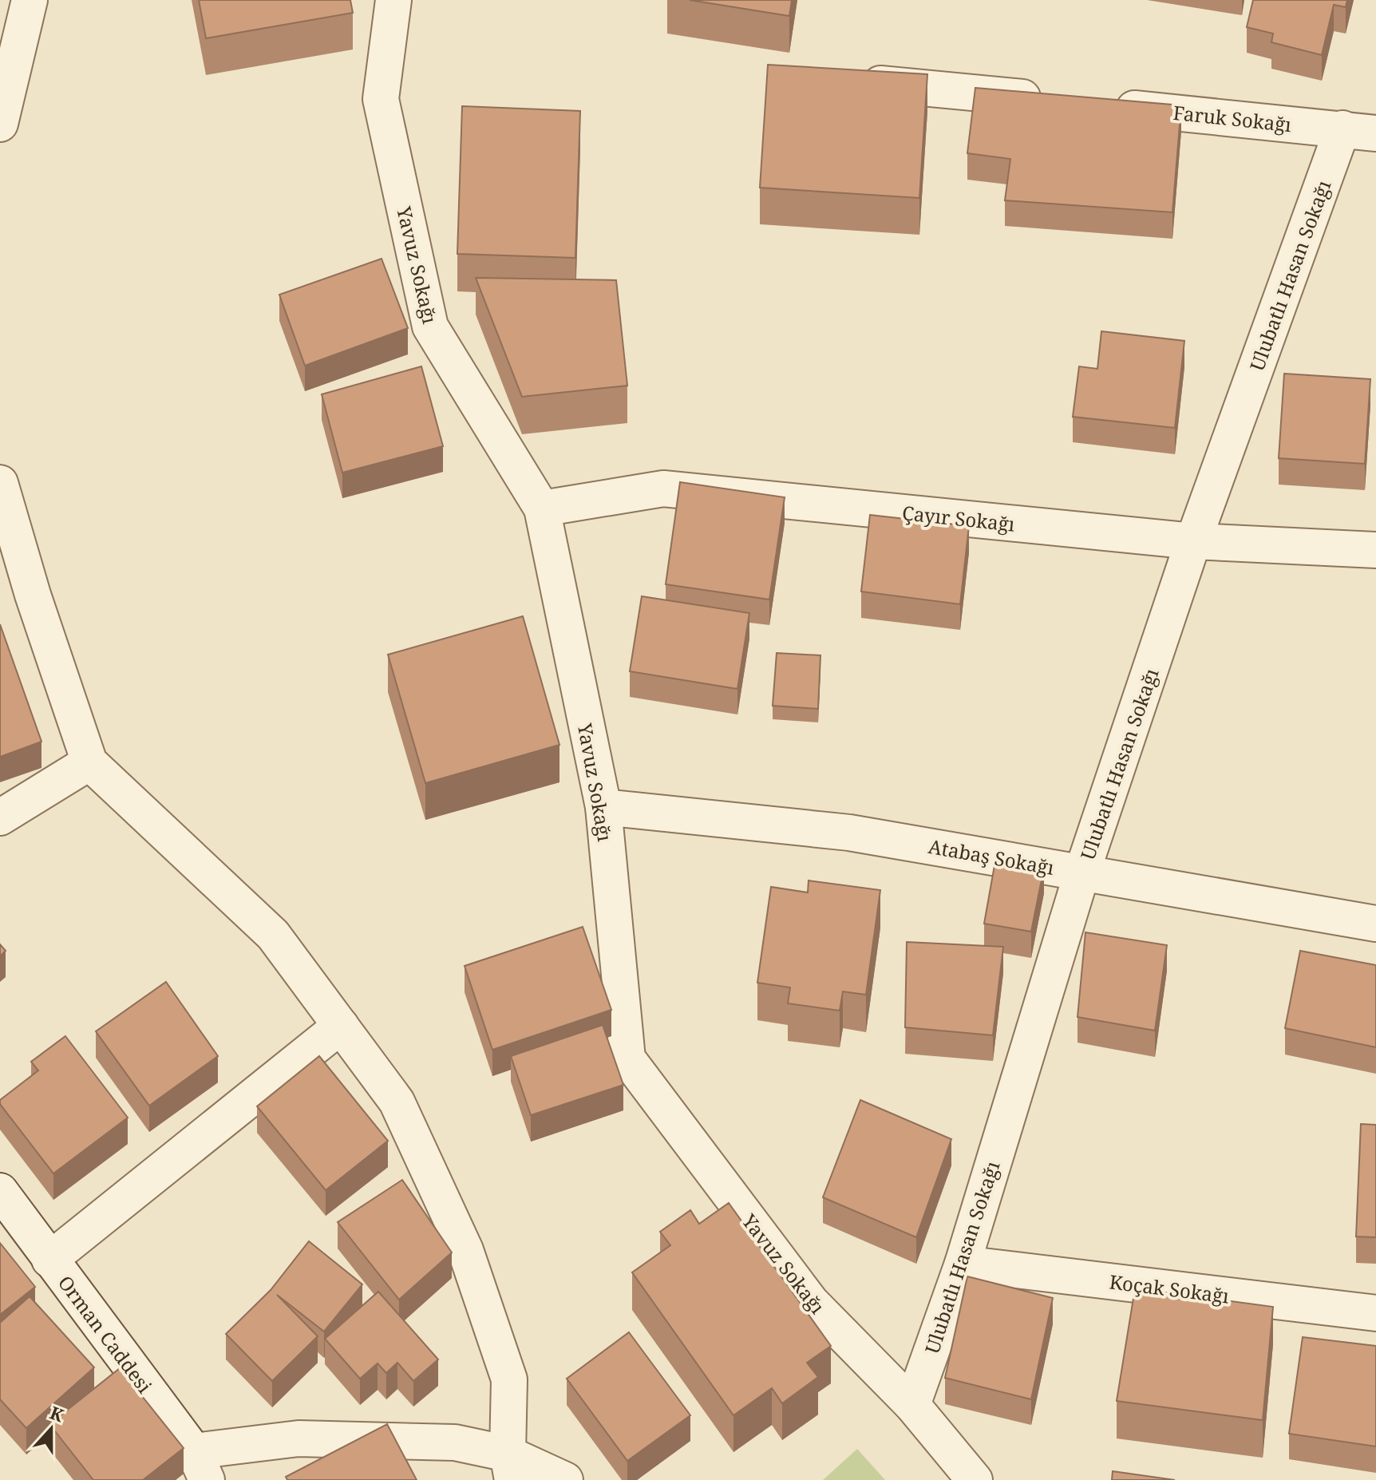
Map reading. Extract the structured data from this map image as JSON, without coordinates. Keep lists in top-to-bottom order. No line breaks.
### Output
{"streets":{"street":["Faruk Sokağı","Yavuz Sokağı","Ulubatlı Hasan Sokağı","Çayır Sokağı","Atabaş Sokağı","Koçak Sokağı","Orman Caddesi"]},"crossings":[["Faruk Sokağı","Ulubatlı Hasan Sokağı"],["Yavuz Sokağı","Ulubatlı Hasan Sokağı"],["Yavuz Sokağı","Çayır Sokağı"],["Yavuz Sokağı","Atabaş Sokağı"],["Ulubatlı Hasan Sokağı","Çayır Sokağı"],["Ulubatlı Hasan Sokağı","Atabaş Sokağı"],["Ulubatlı Hasan Sokağı","Koçak Sokağı"]],"north":"top"}
